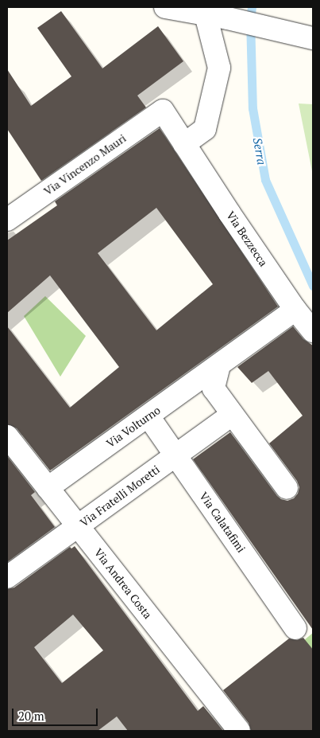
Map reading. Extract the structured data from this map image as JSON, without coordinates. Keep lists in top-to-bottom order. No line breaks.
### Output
{"streets":{"street":["Via Vincenzo Mauri","Via Bezzecca","Via Volturno","Via Fratelli Moretti","Via Calatafimi","Via Andrea Costa"]},"crossings":[["Via Vincenzo Mauri","Via Bezzecca"],["Via Bezzecca","Via Volturno"],["Via Volturno","Via Calatafimi"],["Via Volturno","Via Andrea Costa"],["Via Fratelli Moretti","Via Calatafimi"],["Via Fratelli Moretti","Via Andrea Costa"]],"water":["Serra"],"scale_bar":"20 m"}
